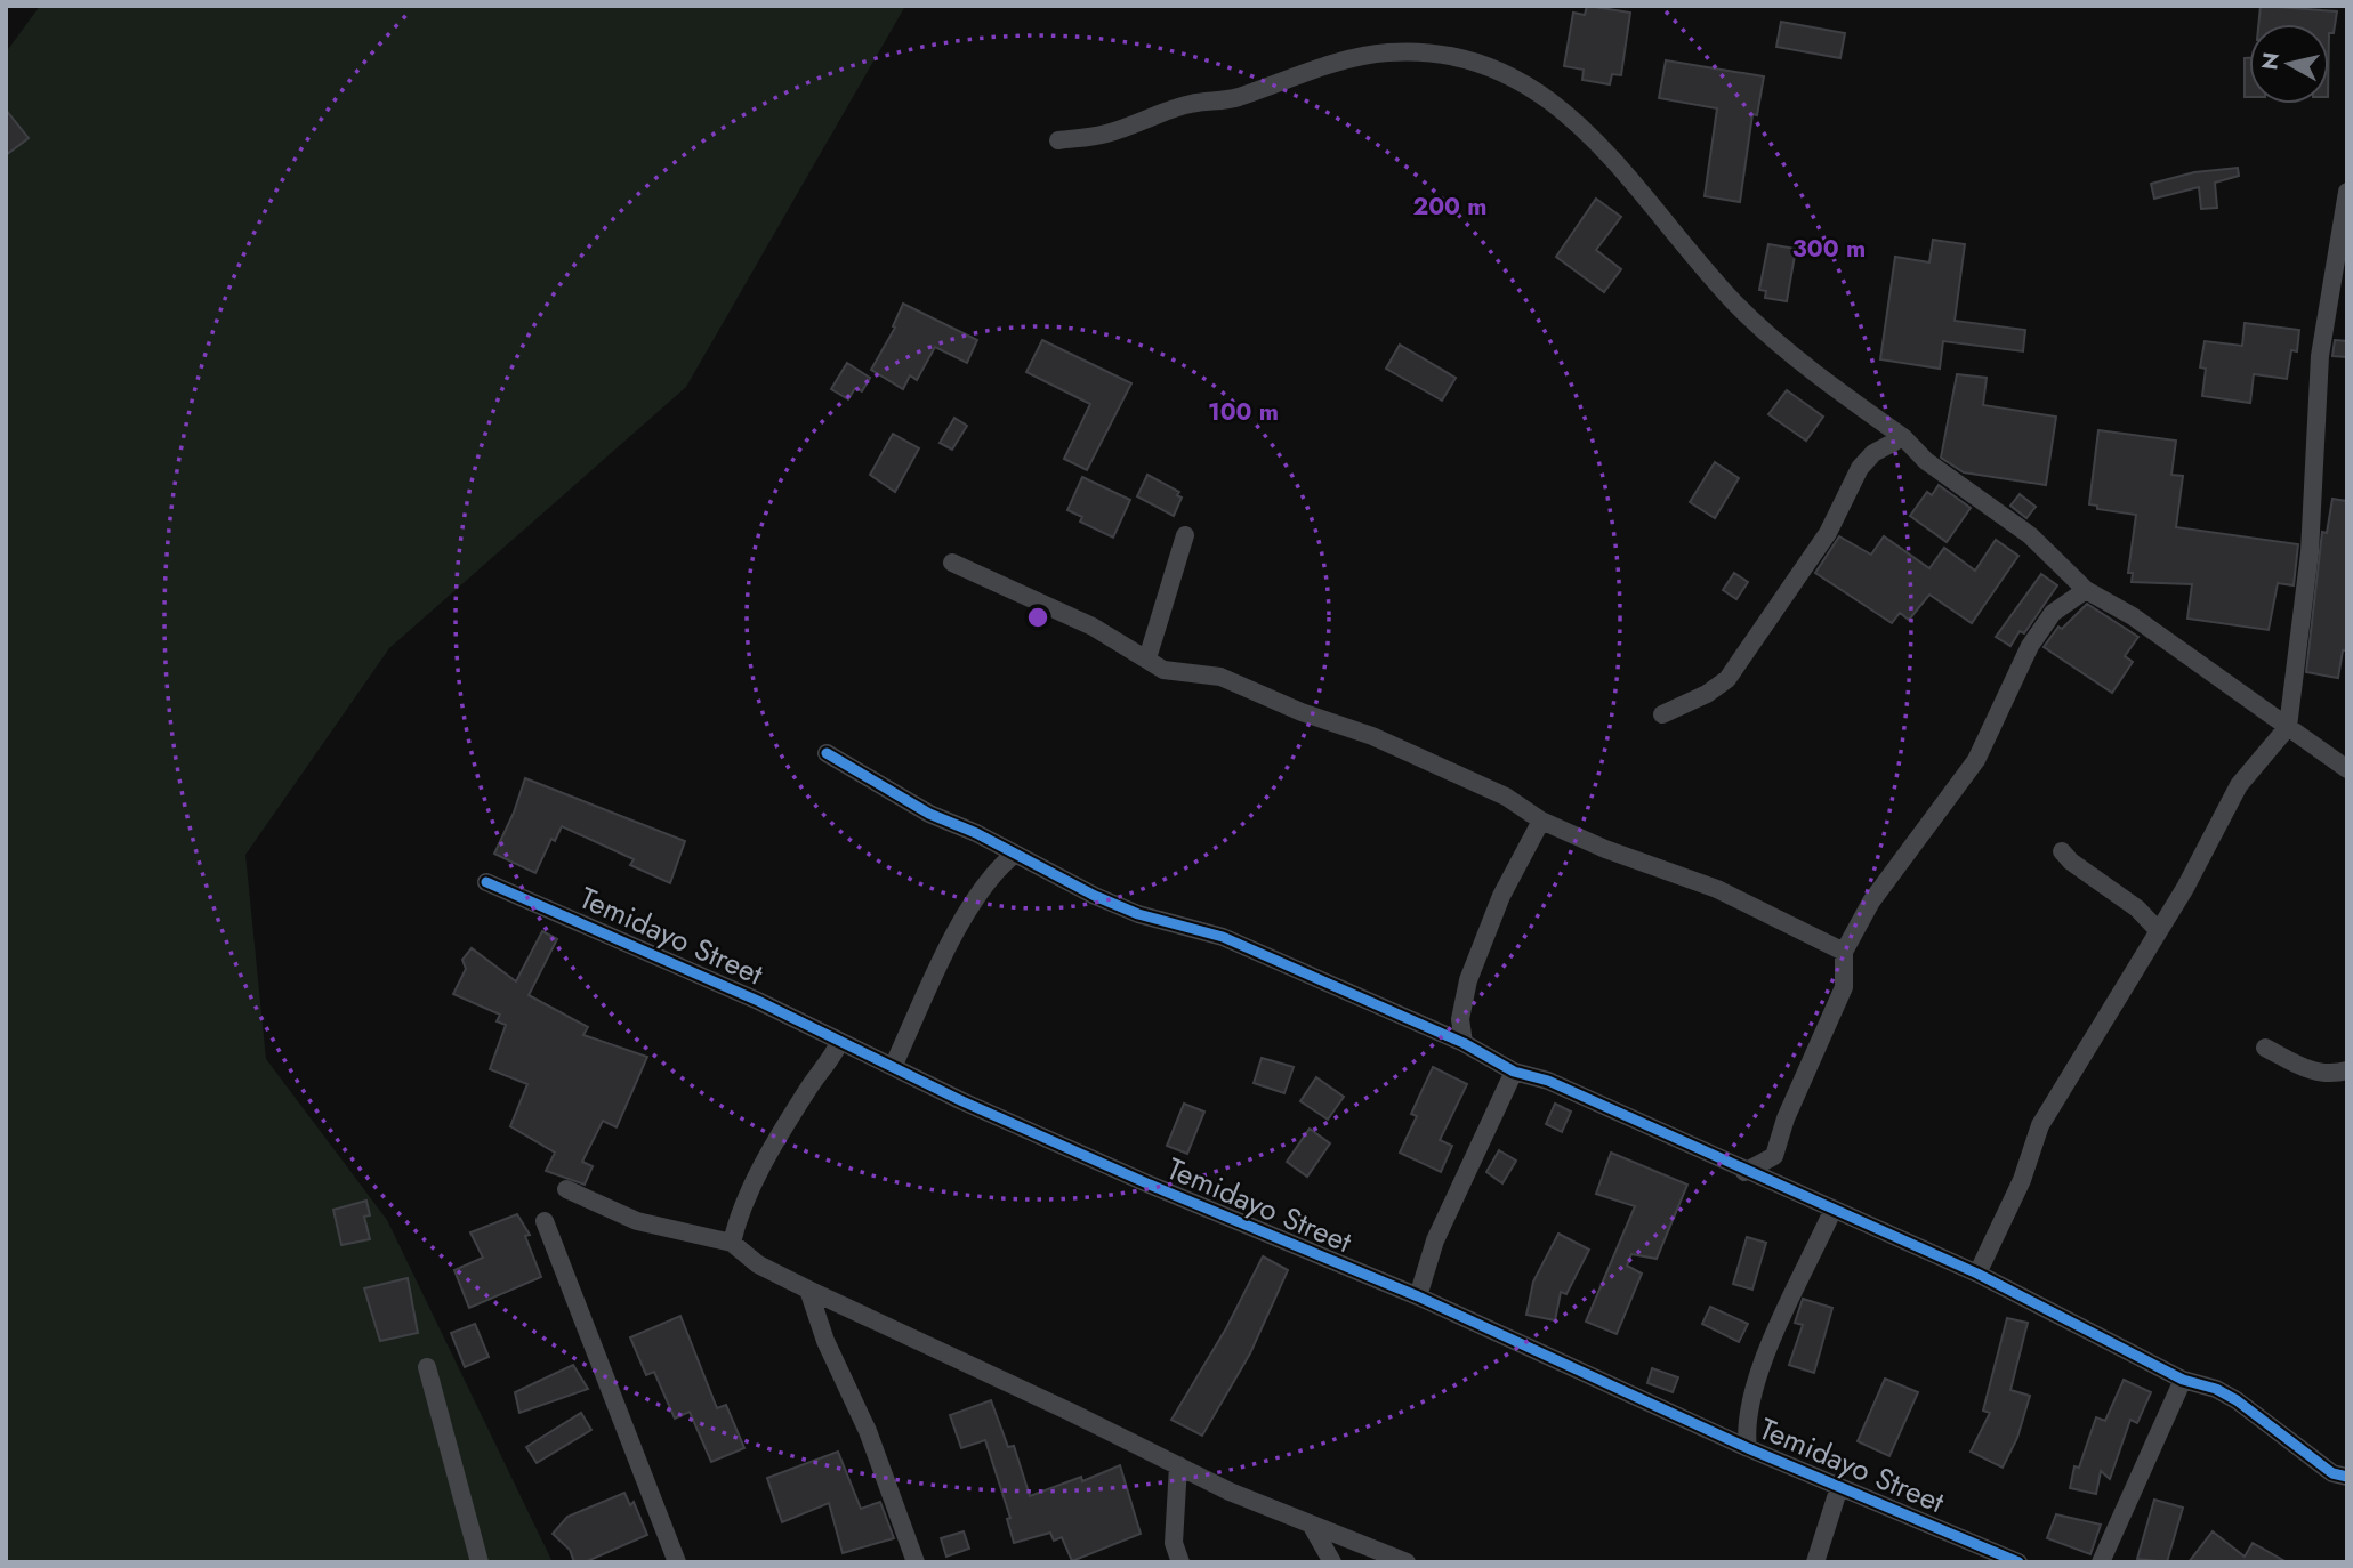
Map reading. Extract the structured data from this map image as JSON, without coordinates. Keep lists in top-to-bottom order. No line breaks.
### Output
{"streets":{"street":["Temidayo Street"]},"north":"left","rings":["200 m","300 m","100 m"]}
